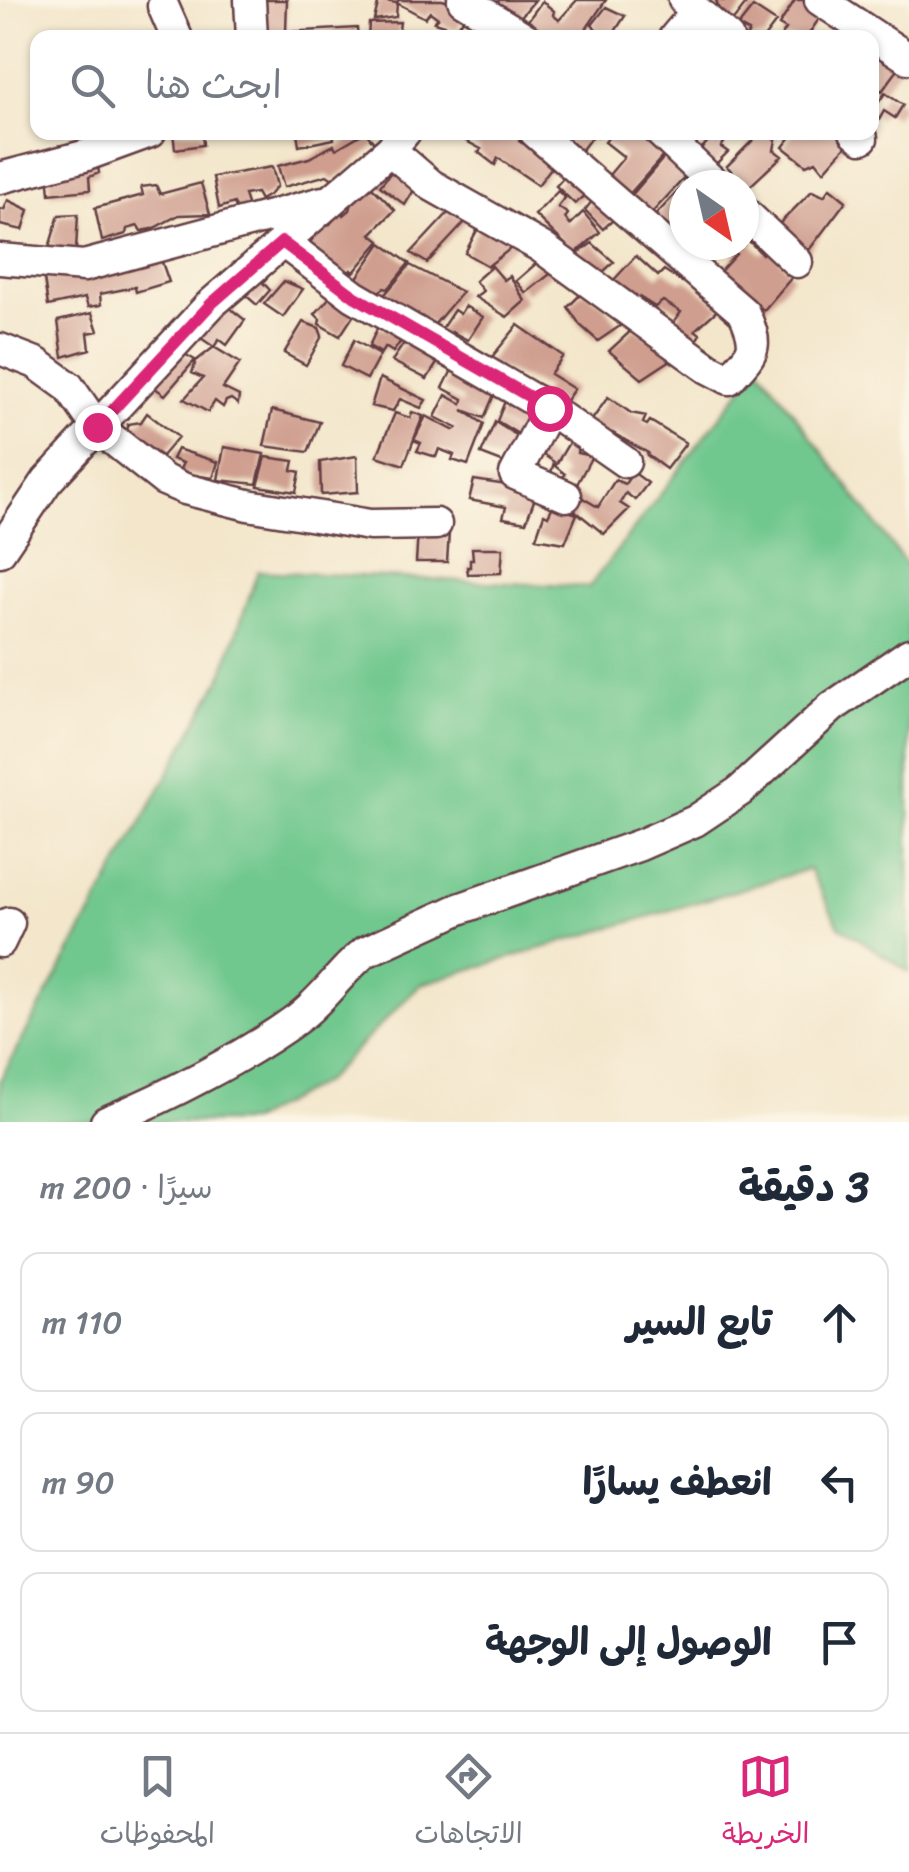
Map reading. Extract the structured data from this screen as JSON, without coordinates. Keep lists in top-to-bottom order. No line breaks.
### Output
{"north":"bottom right","page":{"search":"ابحث هنا","heading":["3 دقيقة","سيرًا · 200 m"],"list":[["تابع السير","110 m"],["انعطف يسارًا","90 m"],"الوصول إلى الوجهة"],"nav":["الخريطة","الاتجاهات","المحفوظات"]}}
